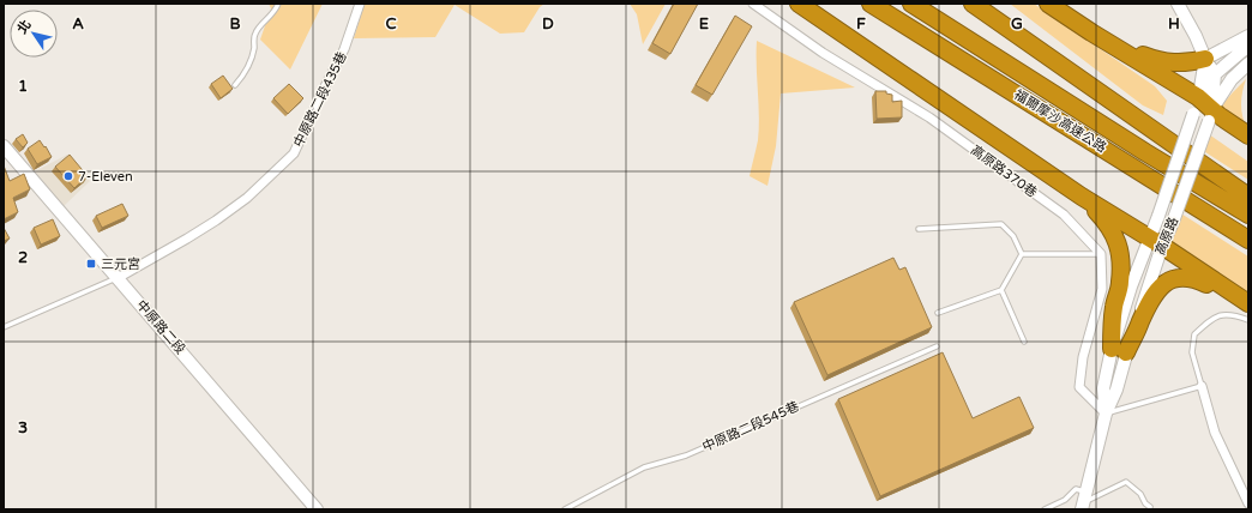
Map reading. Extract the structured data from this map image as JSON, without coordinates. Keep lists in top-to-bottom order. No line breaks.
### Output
{"streets":{"highway":["福爾摩沙高速公路"],"street":["中原路二段435巷","高原路370巷","高原路","中原路二段"],"lane":["中原路二段545巷"]},"crossings":[["中原路二段435巷","中原路二段"]],"places":{"other":["7-Eleven"],"transit":["三元宮"]},"north":"top left","grid":{"columns":["A","B","C","D","E","F","G","H"],"rows":["1","2","3"]}}
